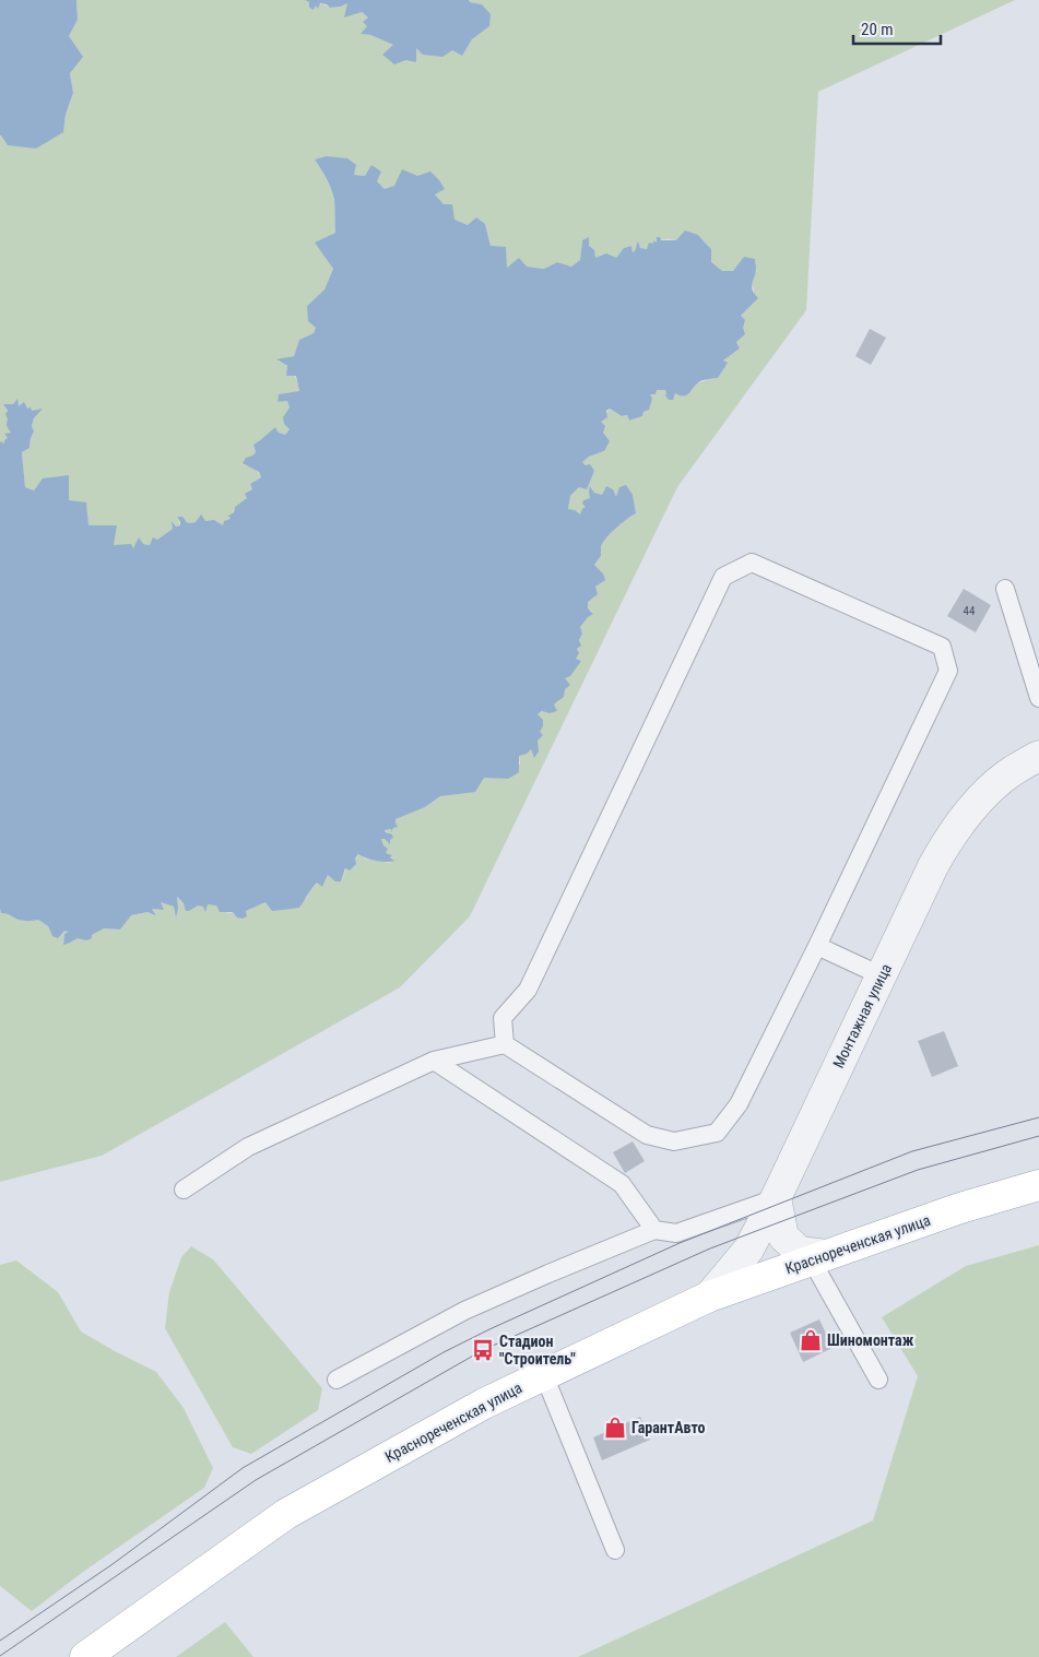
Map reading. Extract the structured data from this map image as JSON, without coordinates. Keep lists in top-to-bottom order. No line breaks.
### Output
{"streets":{"main road":["Краснореченская улица"],"street":["Монтажная улица"]},"crossings":[["Монтажная улица","Краснореченская улица"]],"places":{"shop":["Шиномонтаж","ГарантАвто"],"bus stop":["Стадион \"Строитель\""]},"house_numbers":["44"],"scale_bar":"20 m"}
